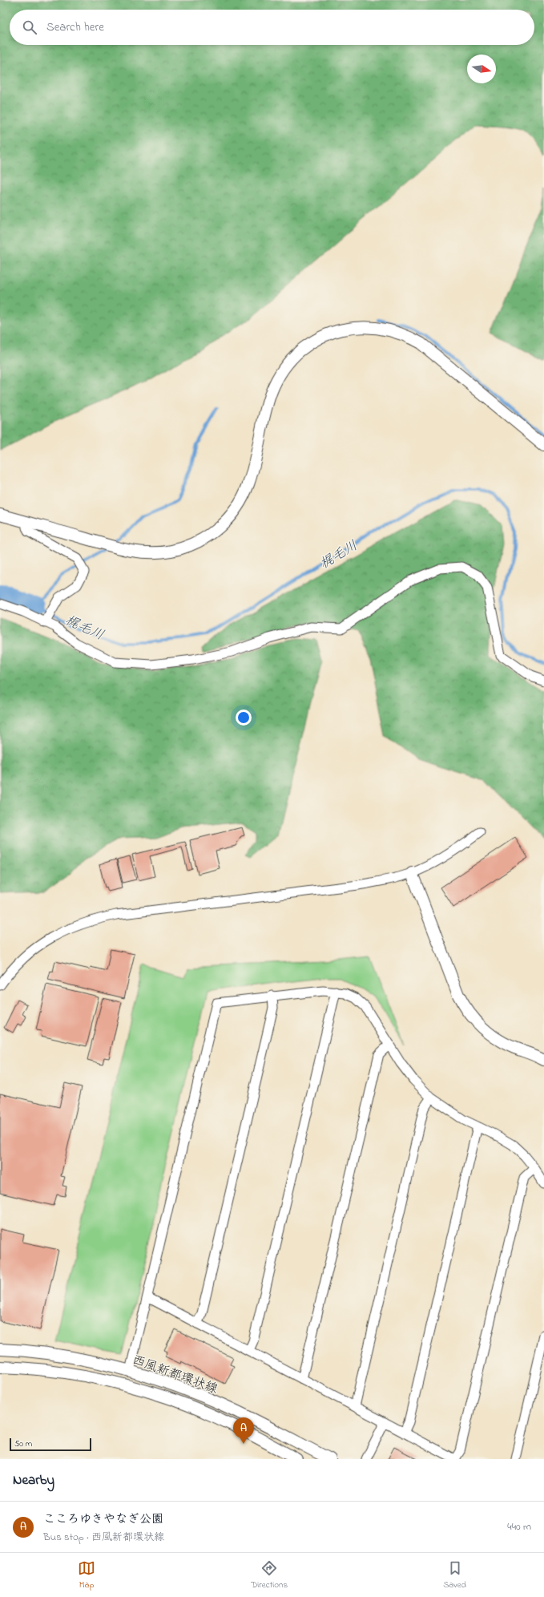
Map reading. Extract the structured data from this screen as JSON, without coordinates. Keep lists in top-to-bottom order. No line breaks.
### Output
{"streets":{"street":["西風新都環状線"]},"water":["梶毛川"],"scale_bar":"50 m","north":"right","page":{"search":"Search here","pins":"A","scale":"50 m","heading":"Nearby","list":[{"mark":"A","name":"こころゆきやなぎ公園","note":"Bus stop · 西風新都環状線","value":"440 m"}],"nav":["Map","Directions","Saved"]}}
